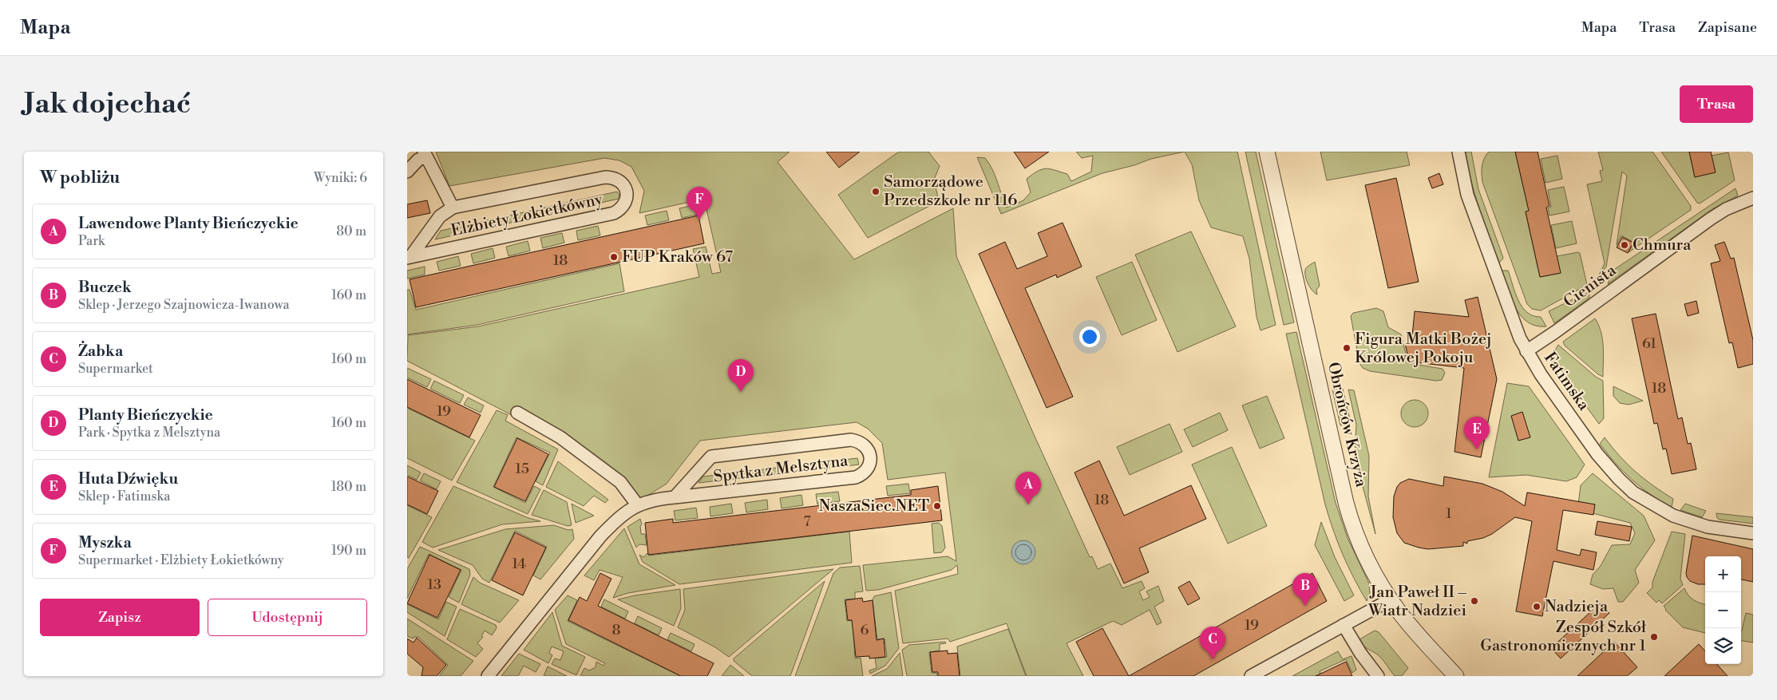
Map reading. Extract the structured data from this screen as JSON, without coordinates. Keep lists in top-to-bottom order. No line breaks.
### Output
{"streets":{"street":["Elżbiety Łokietkówny","Cienista","Fatimska","Obrońców Krzyża","Spytka z Melsztyna"]},"crossings":[["Cienista","Fatimska"]],"places":["Samorządowe Przedszkole nr 116","Chmura","FUP Kraków 67","Figura Matki Bożej Królowej Pokoju","NaszaSiec.NET","Jan Paweł II – Wiatr Nadziei","Nadzieja","Zespół Szkół Gastronomicznych nr 1"],"house_numbers":["18","61","18","19","15","18","1","7","14","13","19","8","6"],"page":{"header":"Mapa","nav":["Mapa","Trasa","Zapisane"],"buttons":["Trasa",["Zapisz","Udostępnij"]],"title":"Jak dojechać","heading":["W pobliżu","Wyniki: 6"],"pins":["F","D","E","A","B","C"],"list":[{"mark":"A","name":"Lawendowe Planty Bieńczyckie","note":"Park","value":"80 m"},{"mark":"B","name":"Buczek","note":"Sklep · Jerzego Szajnowicza-Iwanowa","value":"160 m"},{"mark":"C","name":"Żabka","note":"Supermarket","value":"160 m"},{"mark":"D","name":"Planty Bieńczyckie","note":"Park · Spytka z Melsztyna","value":"160 m"},{"mark":"E","name":"Huta Dźwięku","note":"Sklep · Fatimska","value":"180 m"},{"mark":"F","name":"Myszka","note":"Supermarket · Elżbiety Łokietkówny","value":"190 m"}],"map_buttons":["+","−"]}}
